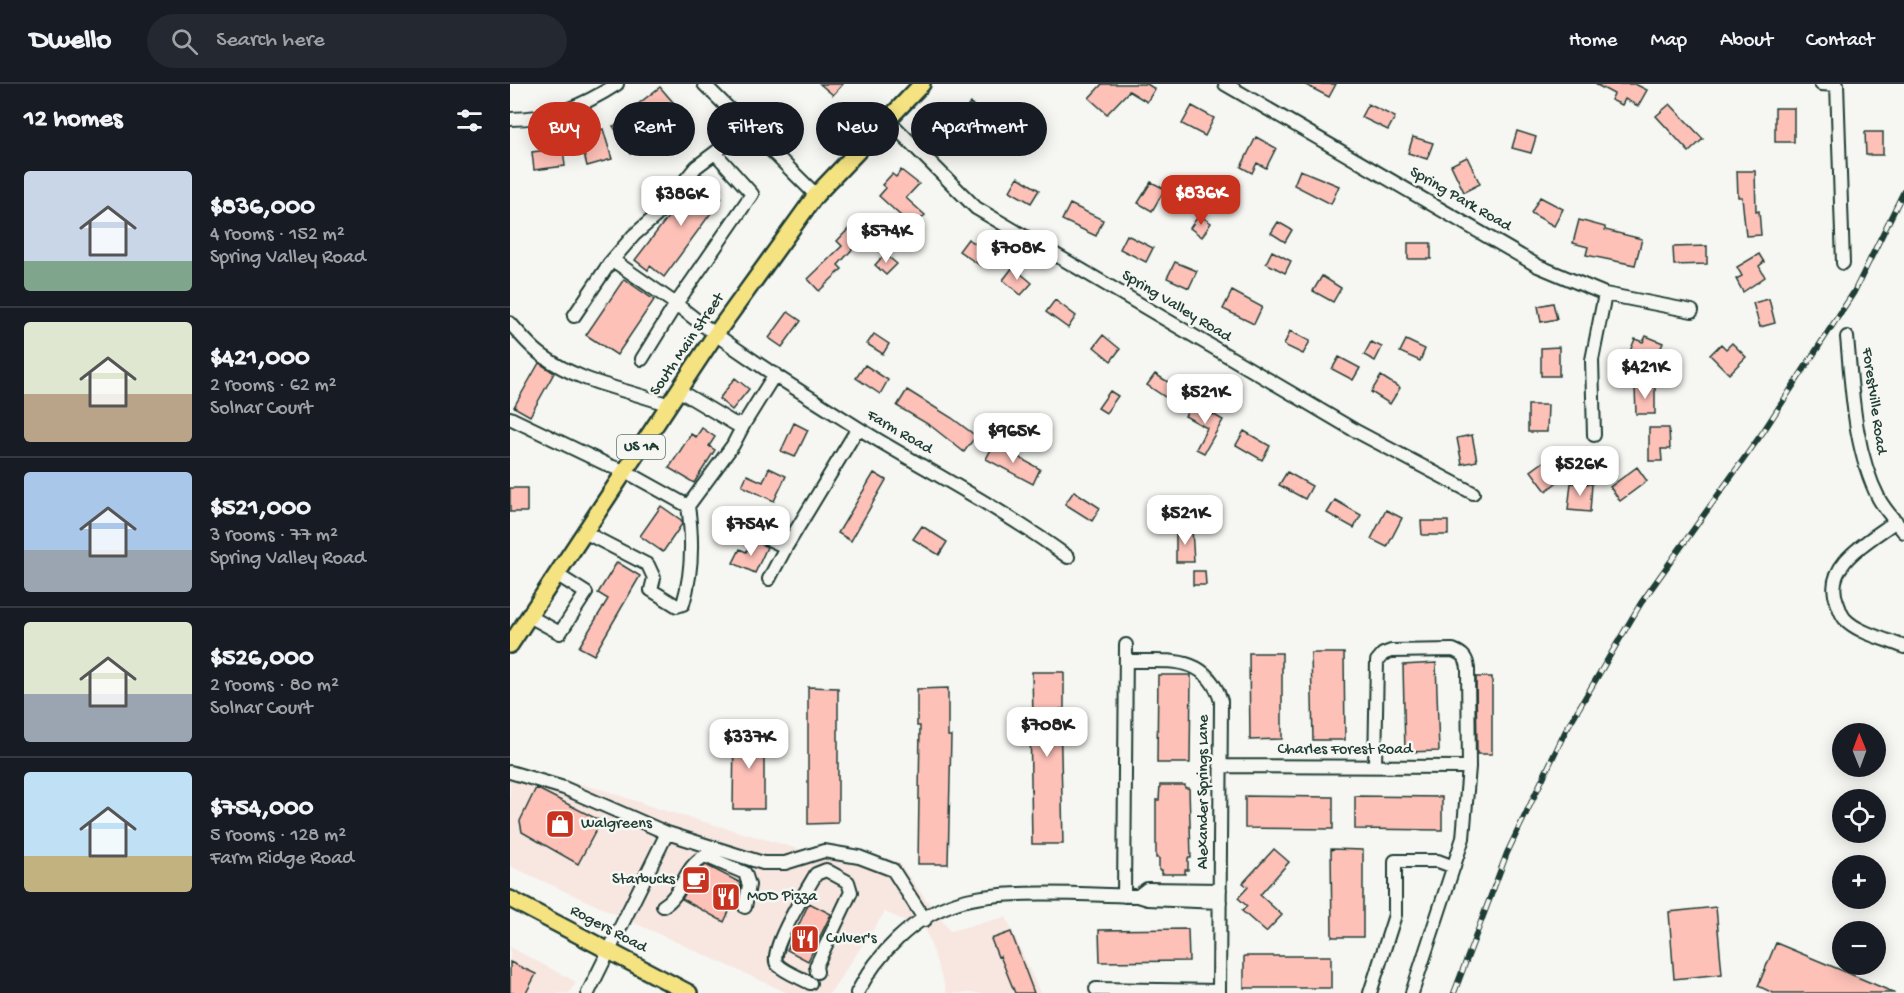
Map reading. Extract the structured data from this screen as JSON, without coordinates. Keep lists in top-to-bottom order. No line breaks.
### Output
{"streets":{"main road":["South Main Street","US 1A","Rogers Road"],"street":["Spring Park Road","Spring Valley Road","Forestville Road","Farm Road","Charles Forest Road","Alexander Springs Lane"]},"crossings":[["South Main Street","Farm Road"],["Charles Forest Road","Alexander Springs Lane"]],"places":{"shop":["Walgreens"],"cafe":["Starbucks"],"restaurant":["MOD Pizza","Culver's"]},"north":"top","page":{"header":"Dwello","search":"Search here","nav":["Home","Map","About","Contact"],"heading":"12 homes","chip":["Buy","Rent","Filters","New","Apartment"],"list":[{"name":"$836,000","note":"4 rooms · 152 m² · Spring Valley Road"},{"name":"$421,000","note":"2 rooms · 62 m² · Solnar Court"},{"name":"$521,000","note":"3 rooms · 77 m² · Spring Valley Road"},{"name":"$526,000","note":"2 rooms · 80 m² · Solnar Court"},{"name":"$754,000","note":"5 rooms · 128 m² · Farm Ridge Road"}],"price":["$836K","$386K","$574K","$708K","$421K","$521K","$965K","$526K","$521K","$754K","$708K","$337K"],"map_buttons":["+","−"]}}
